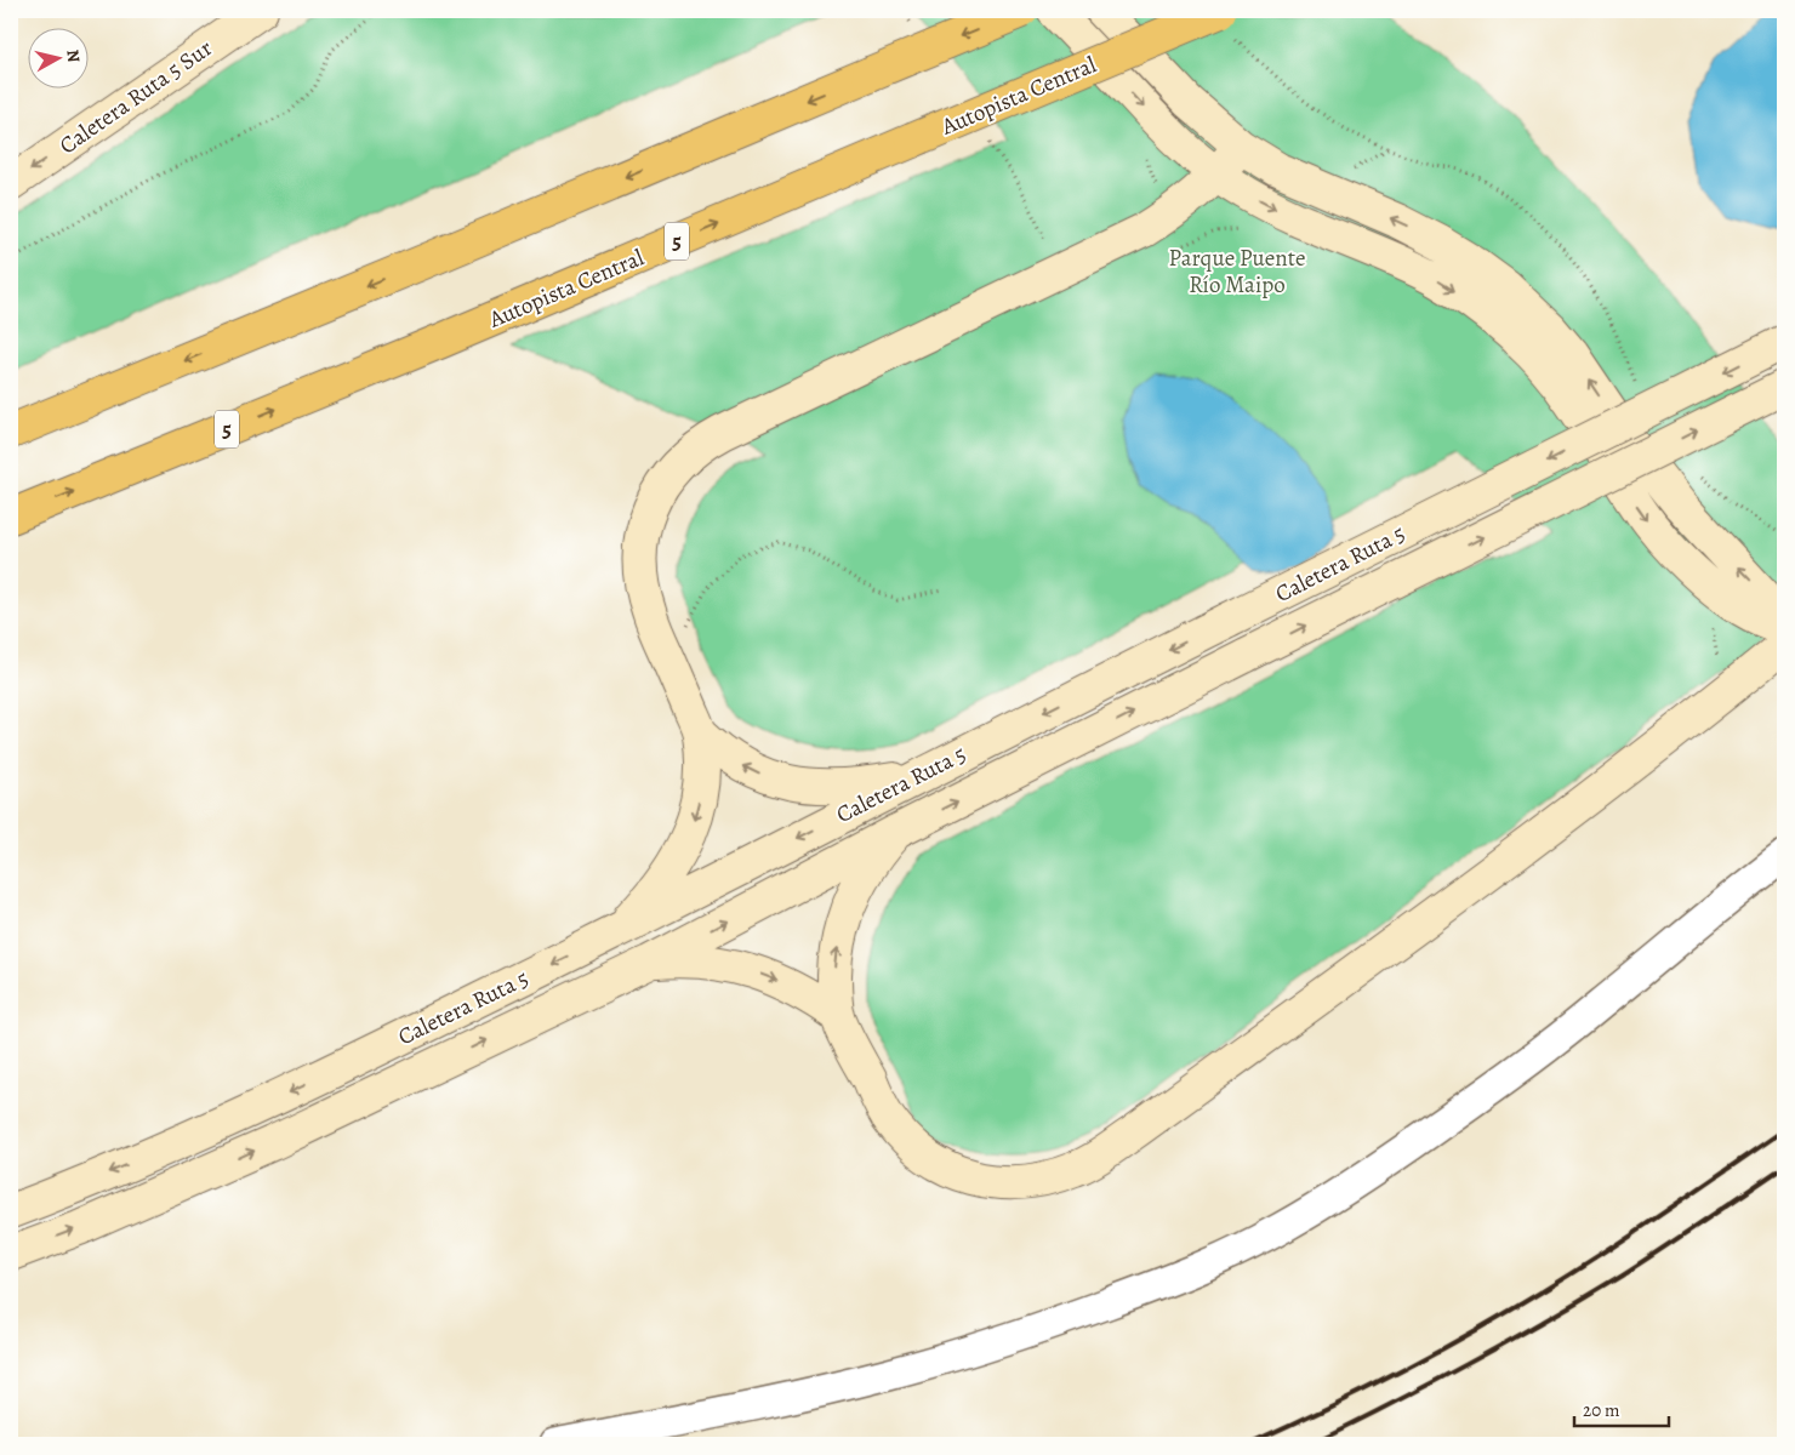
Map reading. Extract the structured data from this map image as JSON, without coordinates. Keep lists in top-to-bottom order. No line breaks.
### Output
{"streets":{"highway":["Autopista Central","5"],"main road":["Caletera Ruta 5 Sur","Caletera Ruta 5"]},"one_way":["Caletera Ruta 5 Sur"],"parks":["Parque Puente Río Maipo"],"scale_bar":"20 m","north":"right"}
